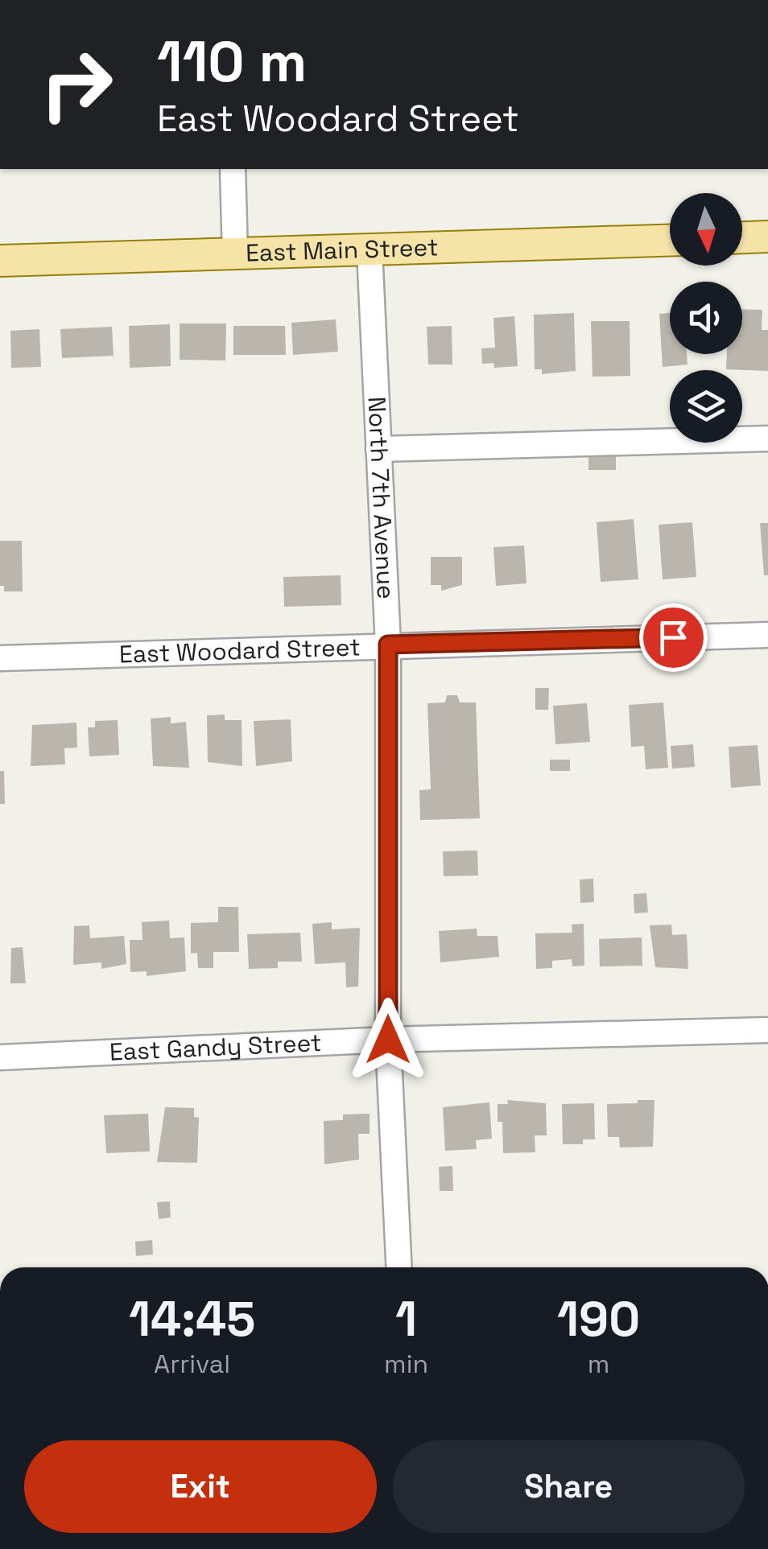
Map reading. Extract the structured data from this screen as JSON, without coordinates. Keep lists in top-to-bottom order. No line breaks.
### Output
{"streets":{"main road":["East Main Street"],"street":["North 7th Avenue","East Woodard Street","East Gandy Street"]},"crossings":[["East Main Street","North 7th Avenue"],["North 7th Avenue","East Woodard Street"],["North 7th Avenue","East Gandy Street"]],"north":"bottom","page":{"turn":["110 m","East Woodard Street"],"eta":["14:45","Arrival","1","min","190","m"],"buttons":["Exit","Share"]}}
